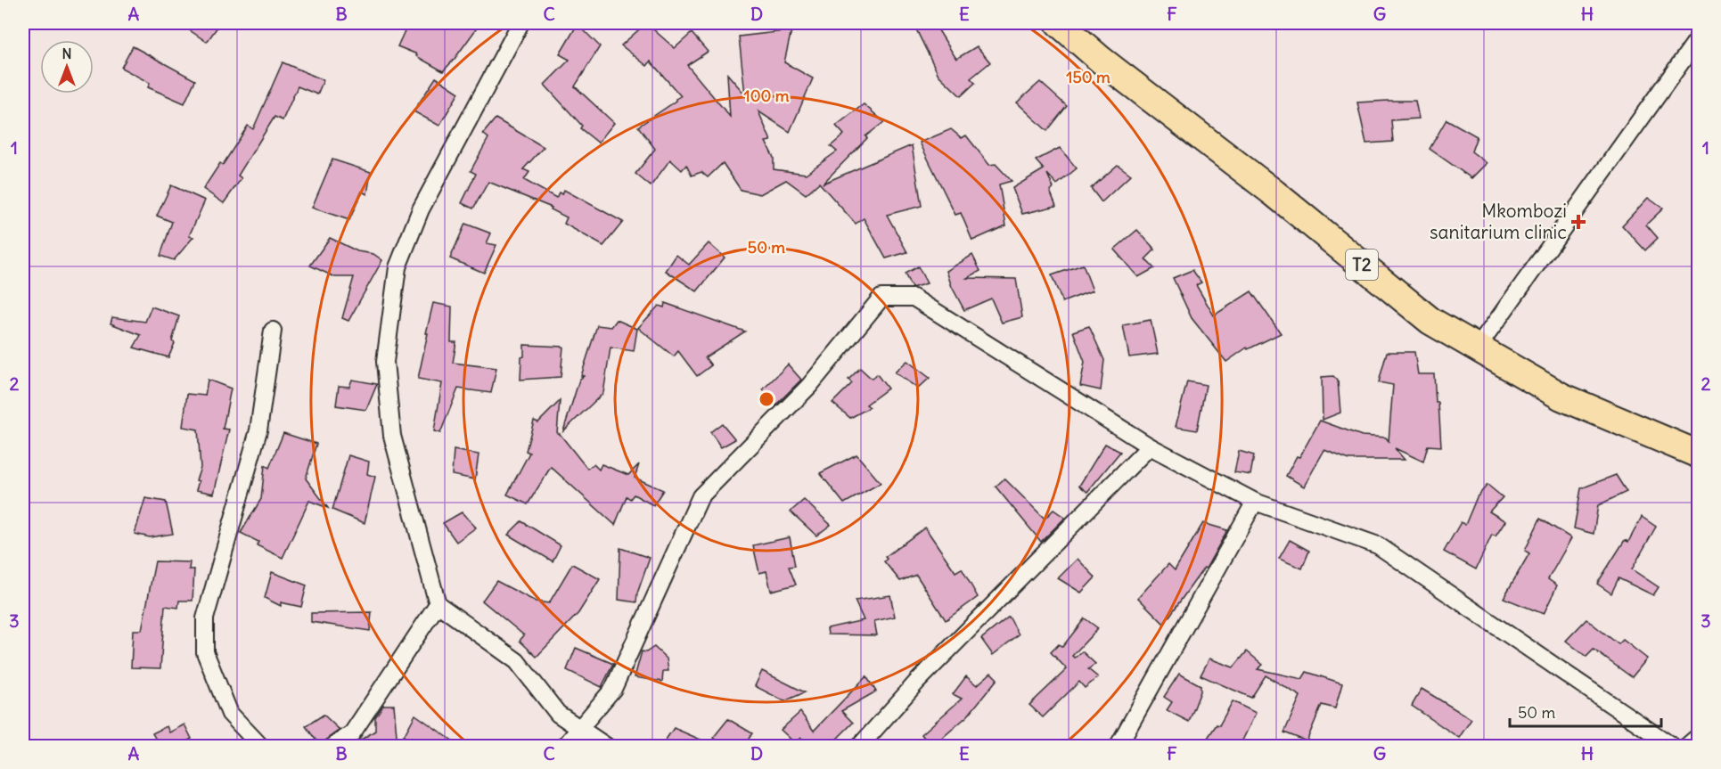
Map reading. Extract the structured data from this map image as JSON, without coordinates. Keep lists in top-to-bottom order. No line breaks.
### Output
{"streets":{"highway":["T2"]},"places":{"health":["Mkombozi sanitarium clinic"]},"scale_bar":"50 m","north":"top","grid":{"columns":["A","B","C","D","E","F","G","H"],"rows":["1","2","3"]},"rings":["150 m","100 m","50 m"]}
